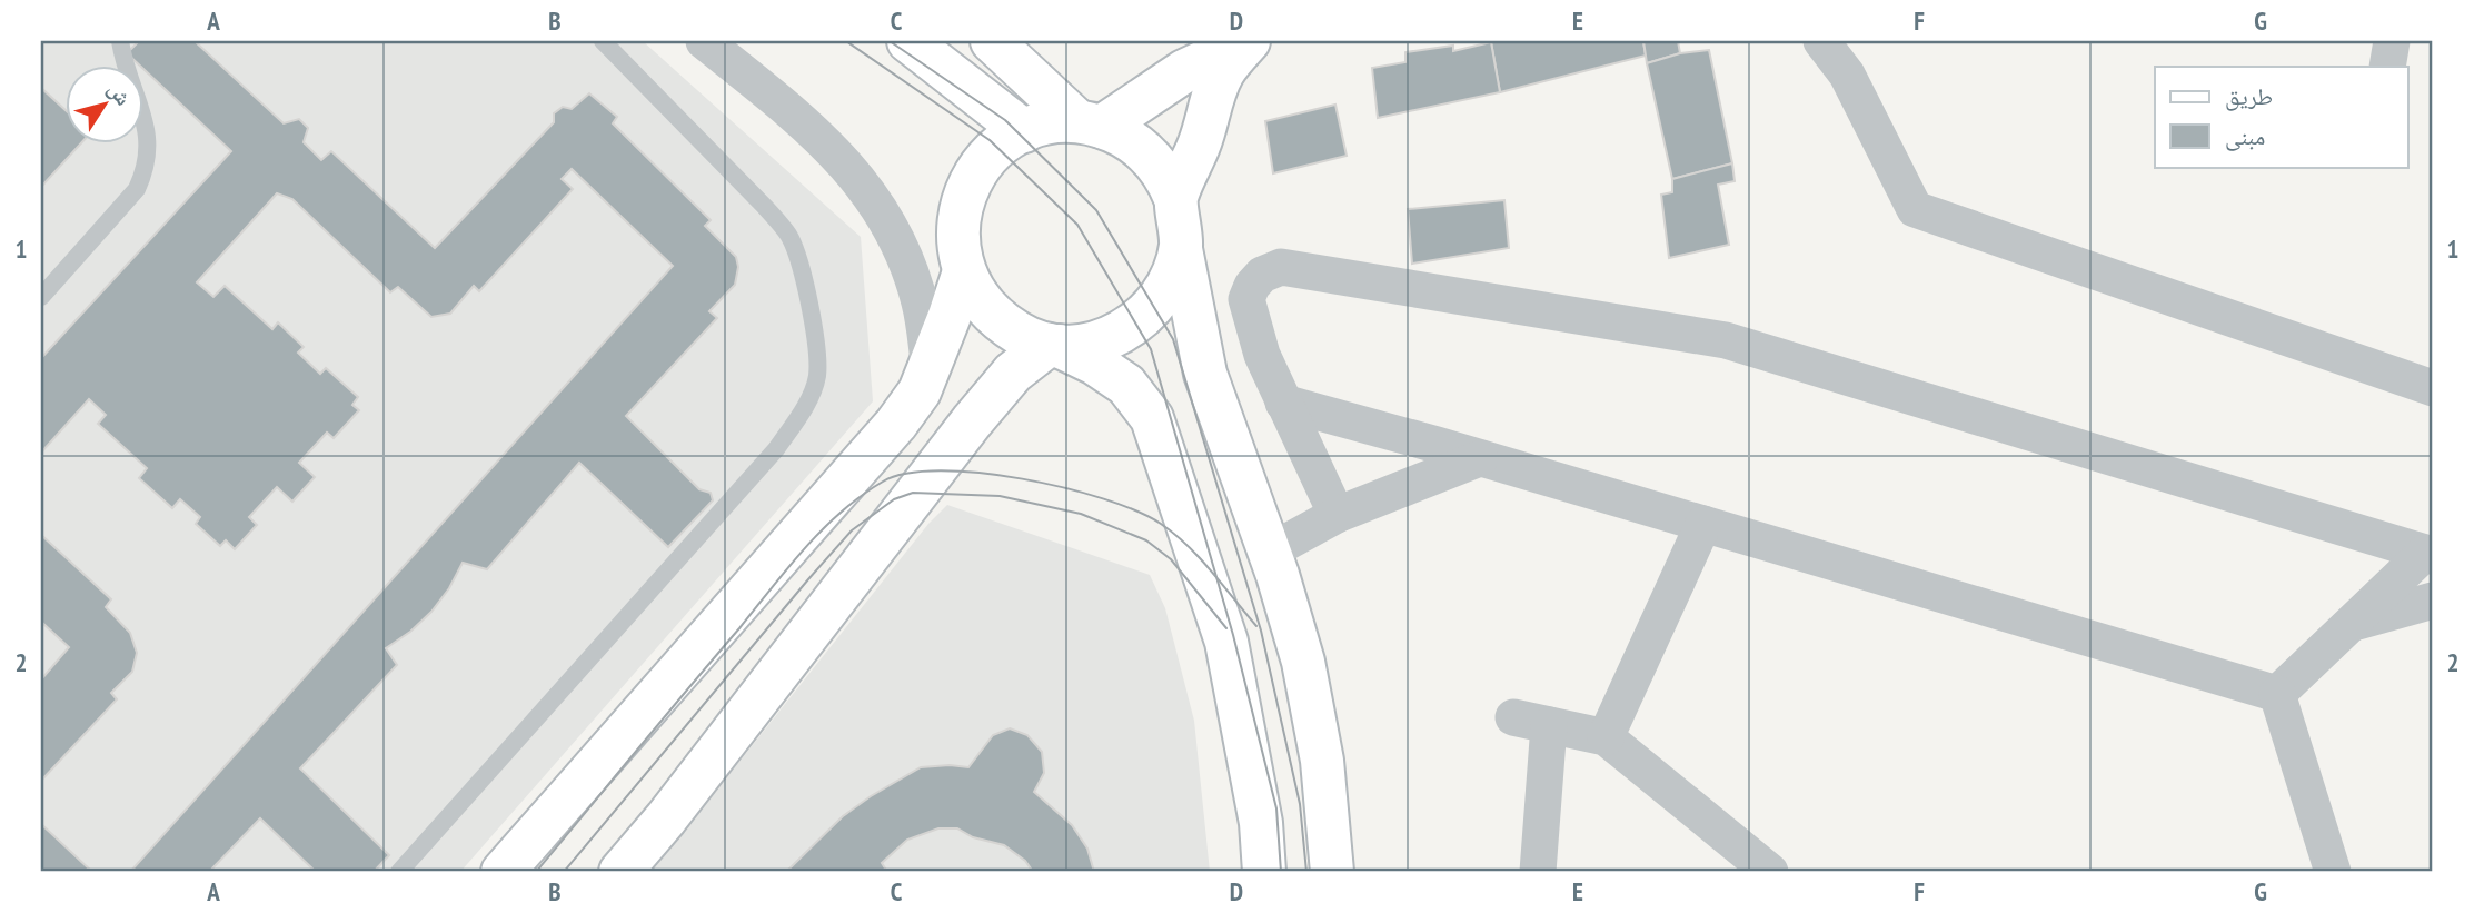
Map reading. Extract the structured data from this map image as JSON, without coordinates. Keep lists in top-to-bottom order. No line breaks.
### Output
{"legend":["طريق","مبنى"],"north":"top right","grid":{"columns":["A","B","C","D","E","F","G"],"rows":["1","2"]}}
